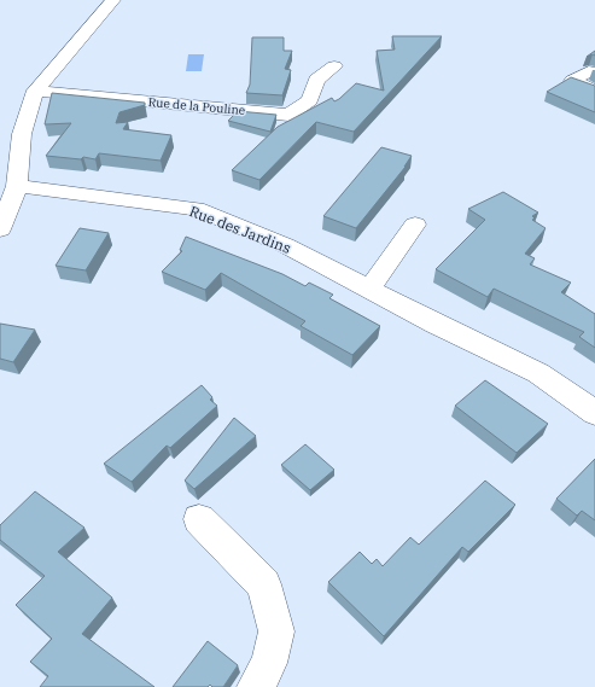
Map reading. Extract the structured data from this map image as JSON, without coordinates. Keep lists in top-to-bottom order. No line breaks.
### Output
{"streets":{"street":["Rue de la Pouline","Rue des Jardins"]}}
